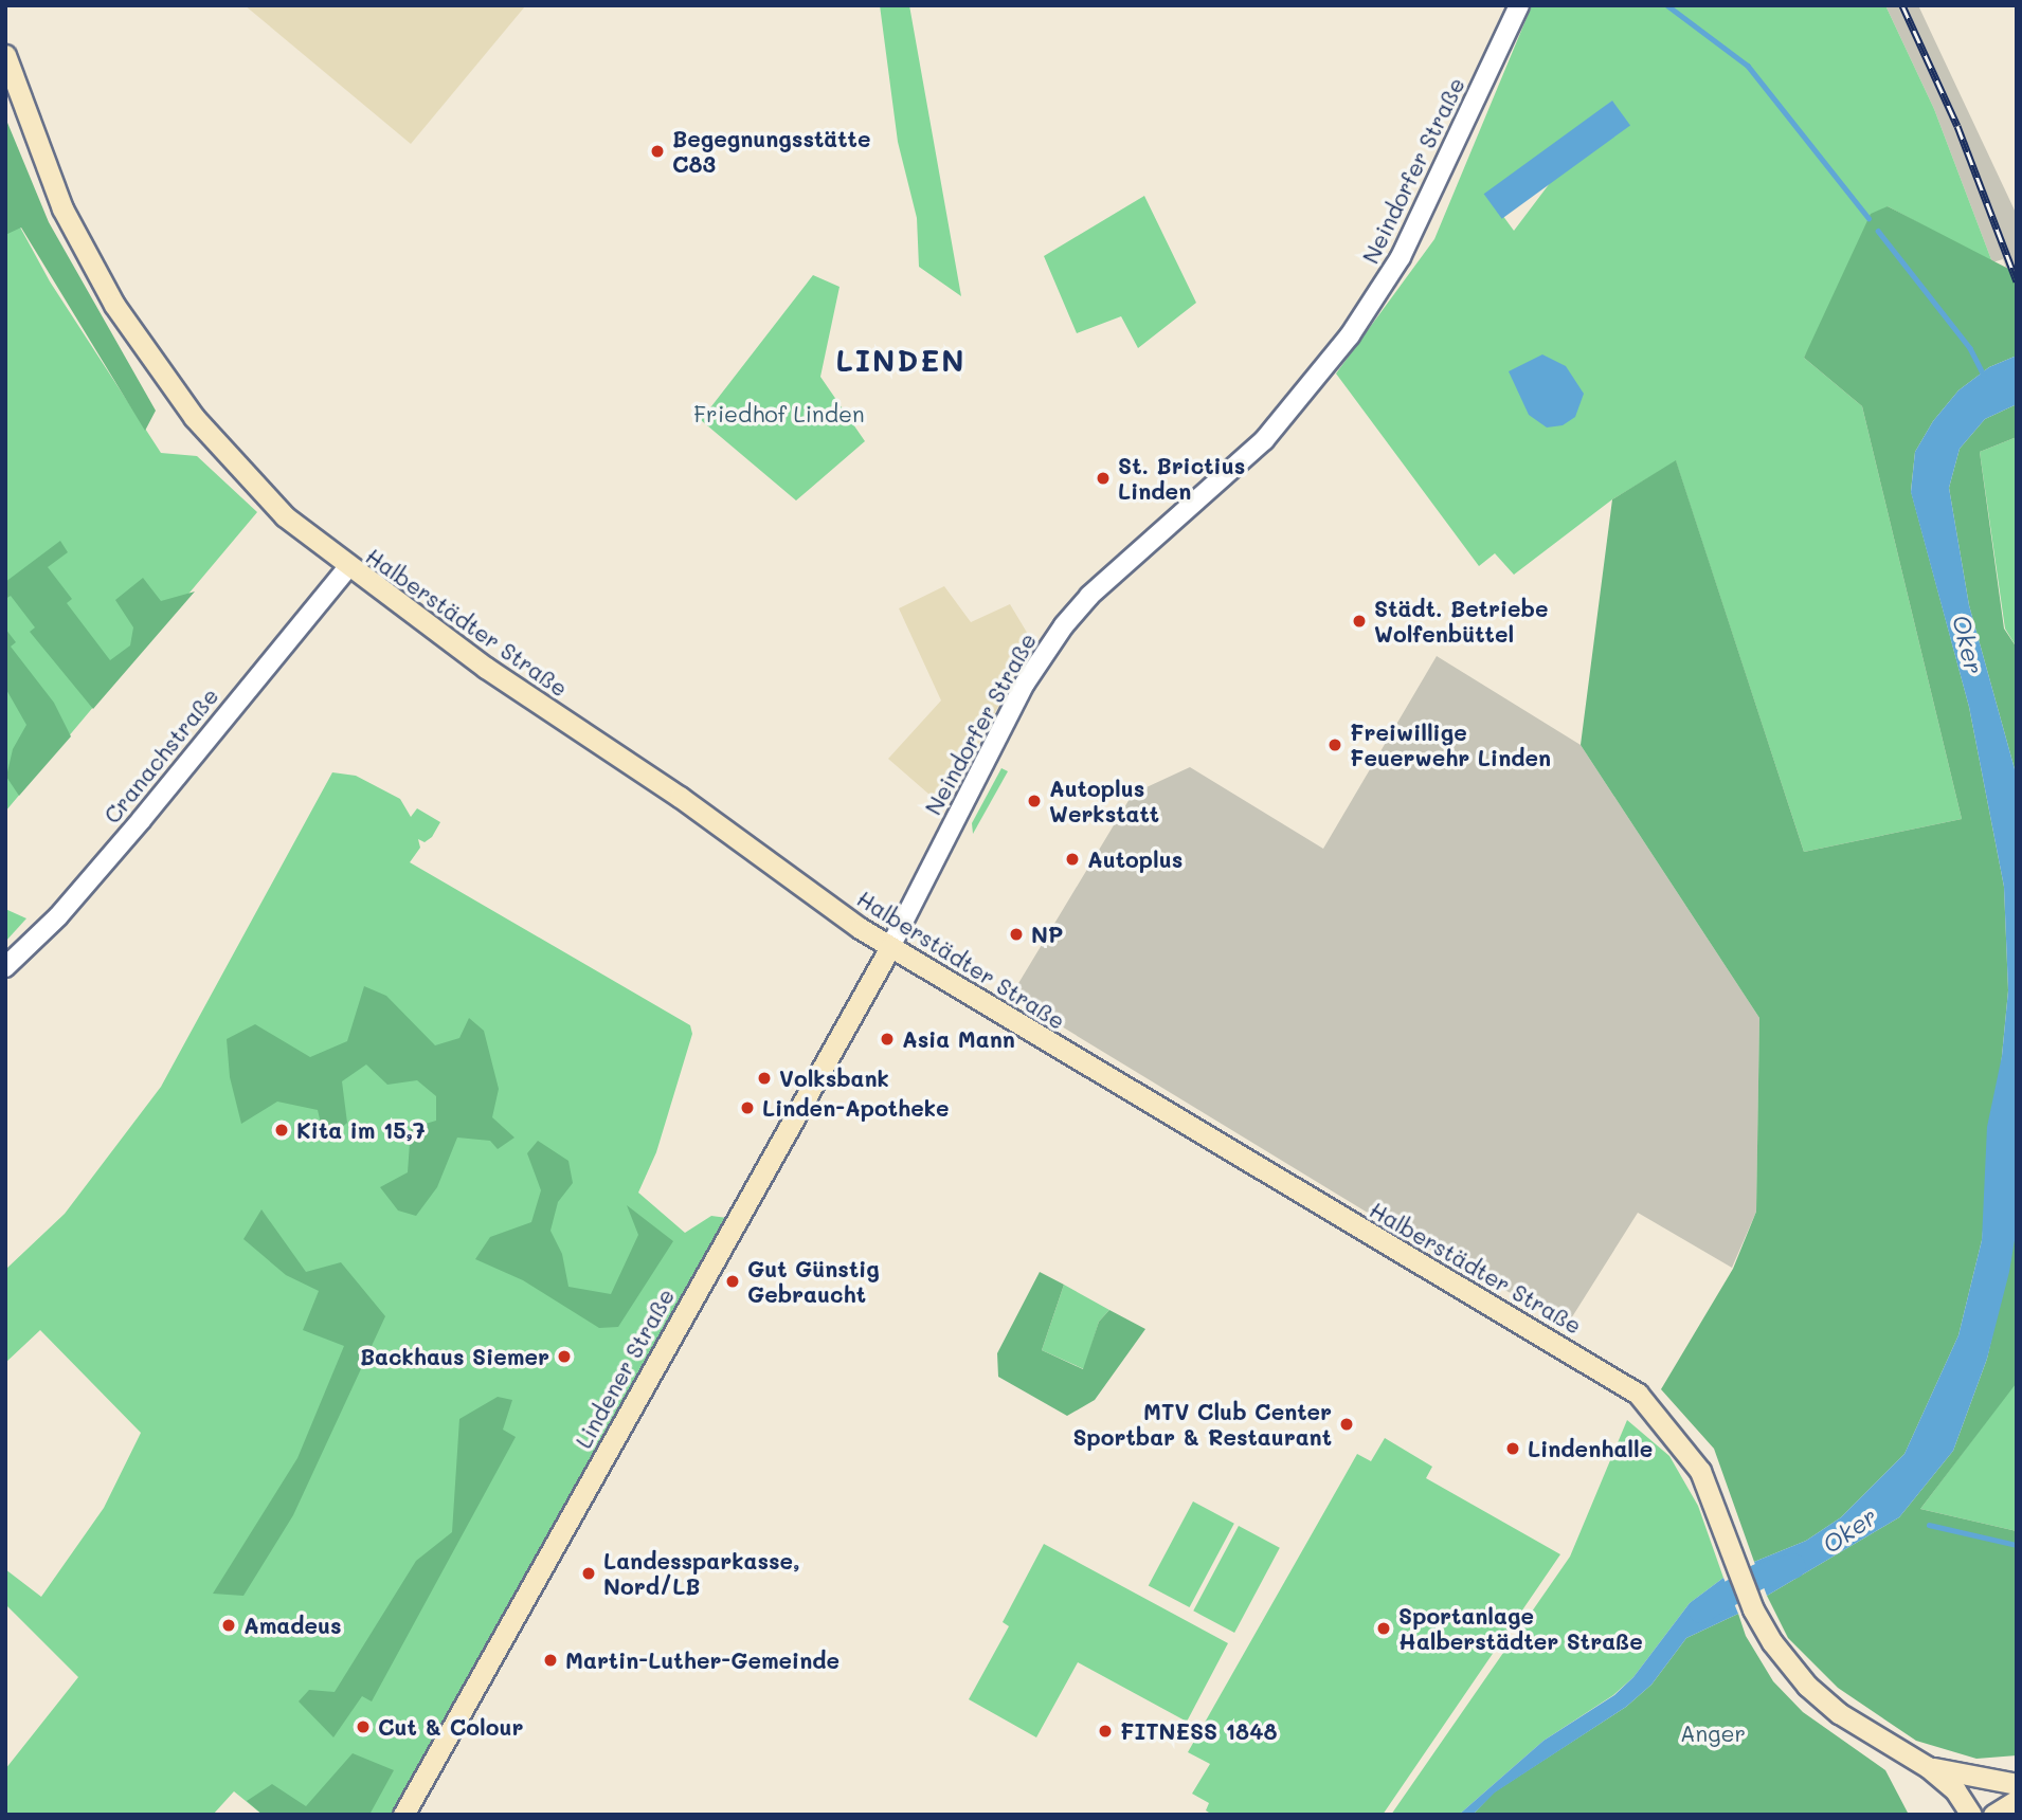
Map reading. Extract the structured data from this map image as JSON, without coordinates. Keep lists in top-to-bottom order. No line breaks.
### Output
{"streets":{"main road":["Halberstädter Straße","Lindener Straße"],"street":["Neindorfer Straße","Cranachstraße"]},"crossings":[["Neindorfer Straße","Halberstädter Straße"],["Neindorfer Straße","Lindener Straße"],["Halberstädter Straße","Cranachstraße"],["Halberstädter Straße","Lindener Straße"]],"districts":["LINDEN"],"water":["Oker"],"parks":["Friedhof Linden","Anger"],"places":["Begegnungsstätte C83","St. Brictius Linden","Städt. Betriebe Wolfenbüttel","Freiwillige Feuerwehr Linden","Autoplus Werkstatt","Autoplus","NP","Asia Mann","Volksbank","Linden-Apotheke","Kita im 15,7","Gut Günstig Gebraucht","Backhaus Siemer","MTV Club Center Sportbar & Restaurant","Lindenhalle","Landessparkasse, Nord/LB","Amadeus","Sportanlage Halberstädter Straße","Martin-Luther-Gemeinde","Cut & Colour","FITNESS 1848"]}
